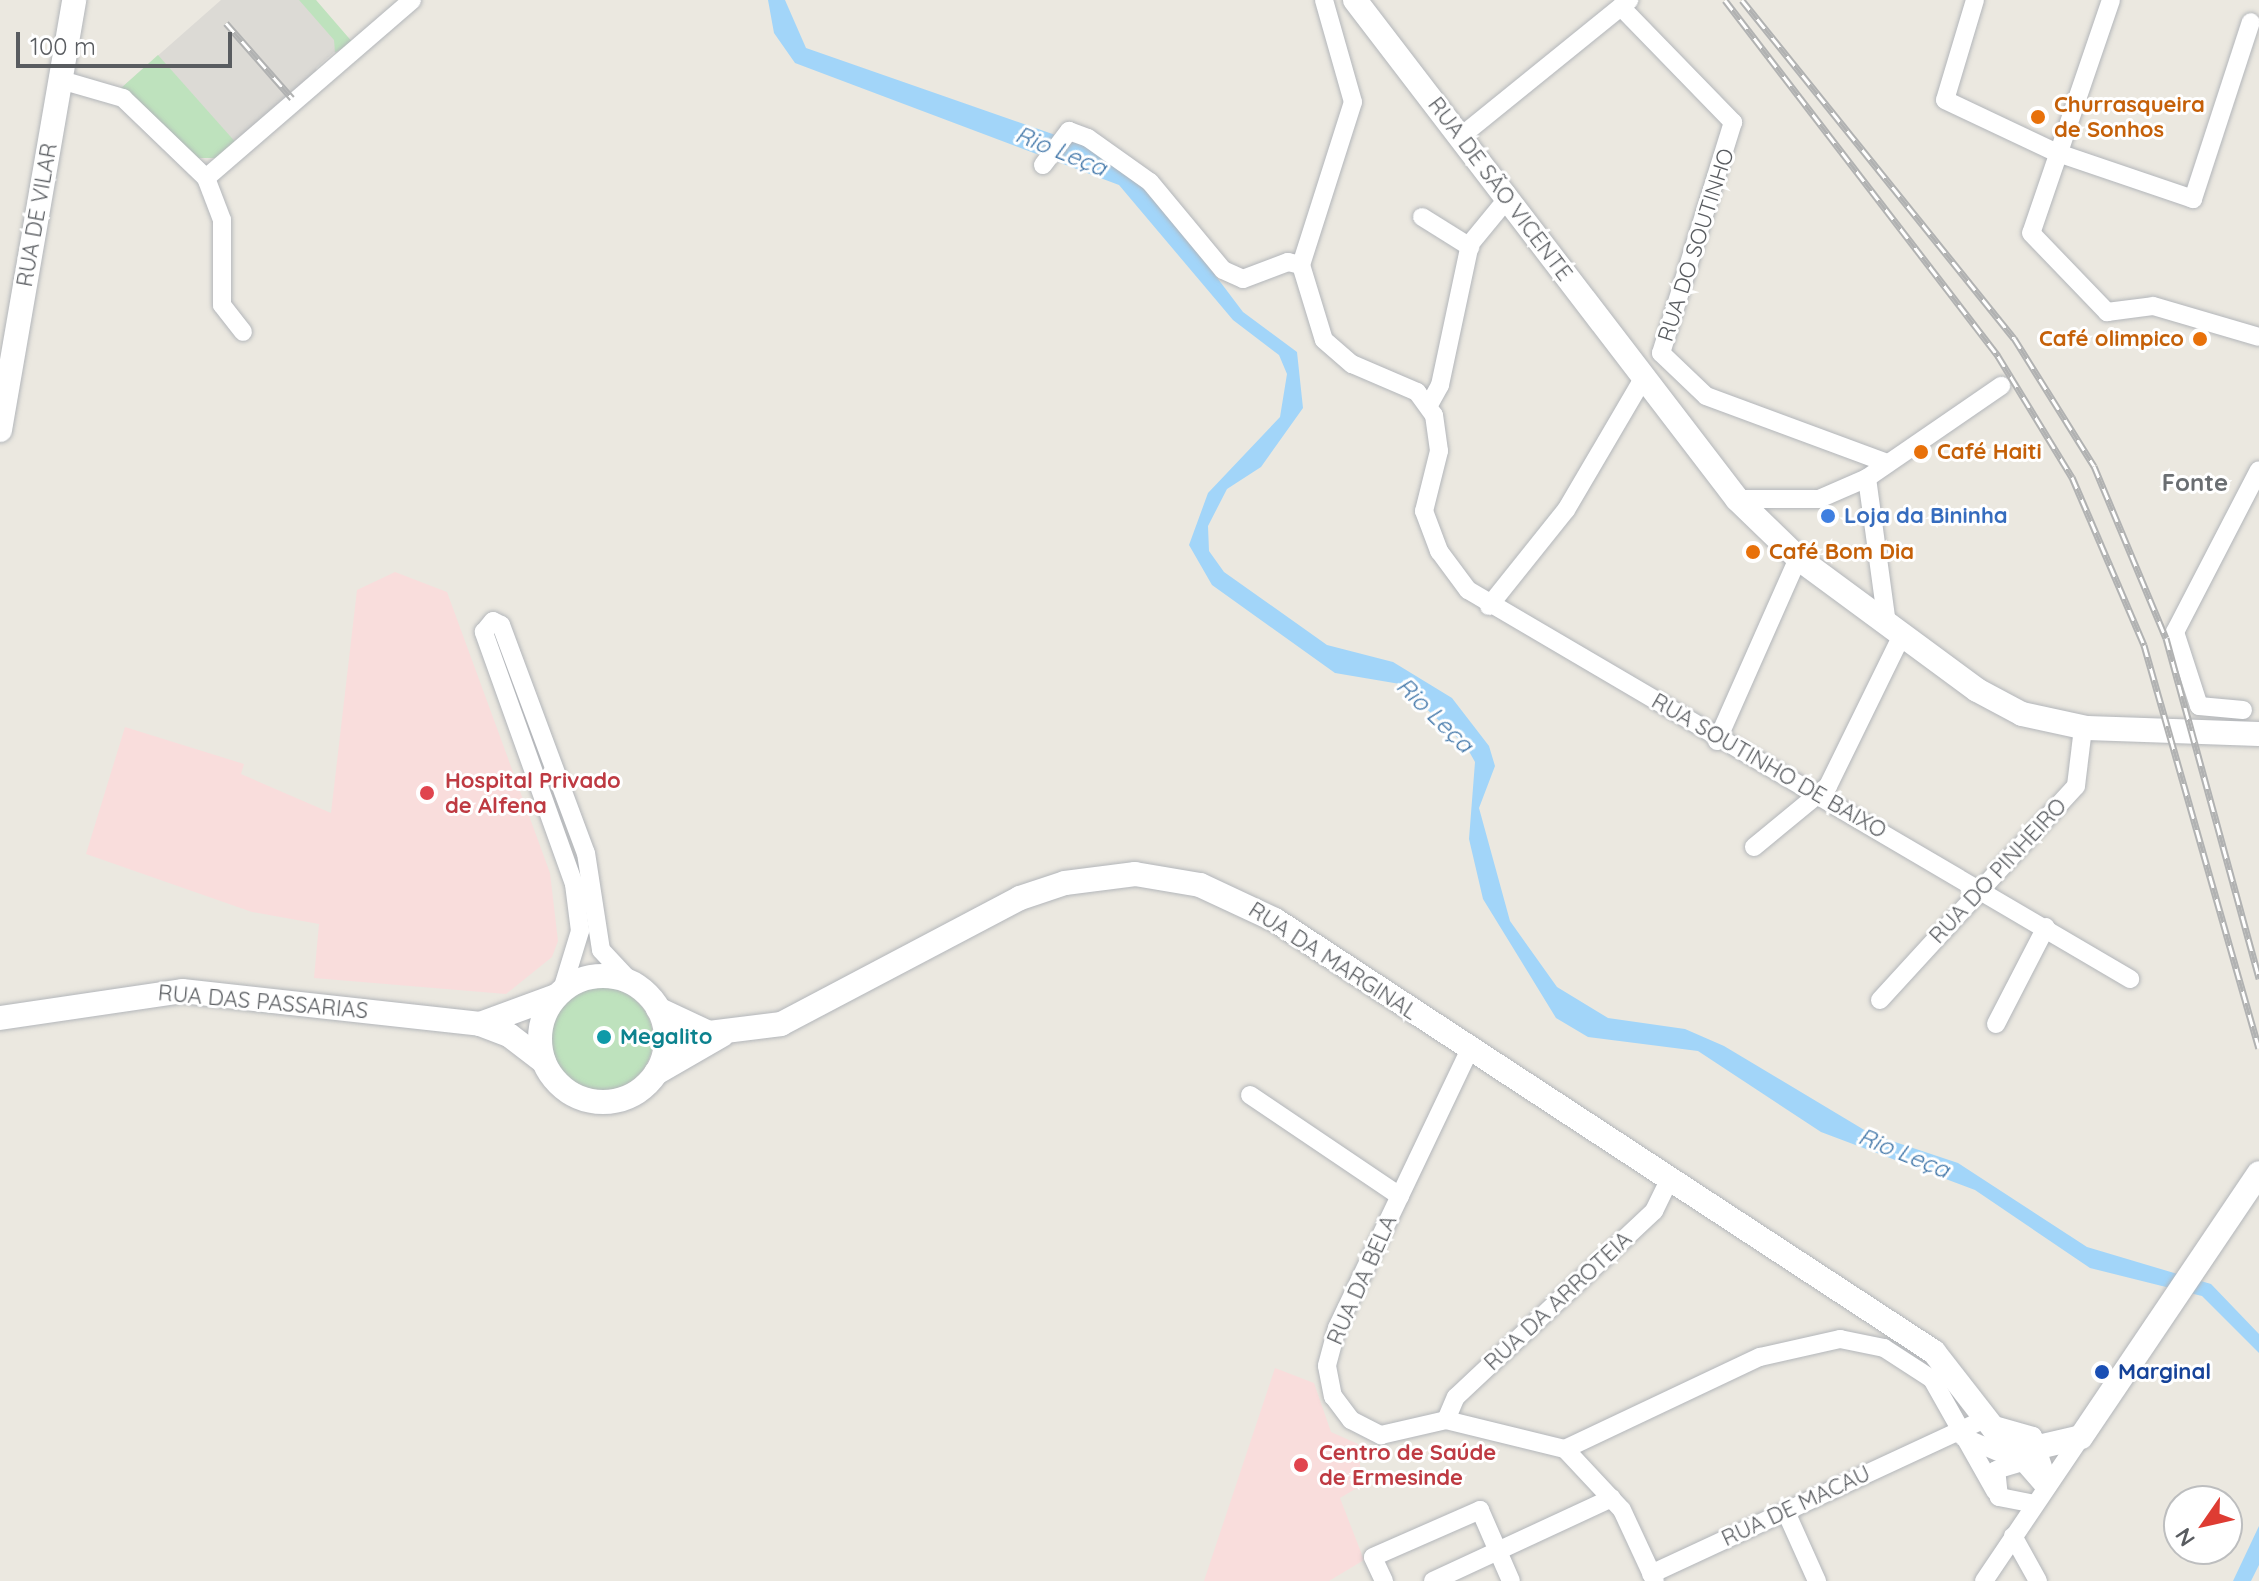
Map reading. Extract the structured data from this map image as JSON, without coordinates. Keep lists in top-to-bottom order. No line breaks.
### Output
{"streets":{"street":["RUA DE SÃO VICENTE","RUA DE VILAR","RUA DO SOUTINHO","RUA SOUTINHO DE BAIXO","RUA DO PINHEIRO","RUA DA MARGINAL","RUA DAS PASSARIAS","RUA DA BELA","RUA DA ARROTEIA","RUA DE MACAU"]},"crossings":[["RUA DE SÃO VICENTE","RUA DO PINHEIRO"],["RUA SOUTINHO DE BAIXO","RUA DO PINHEIRO"],["RUA DA MARGINAL","RUA DAS PASSARIAS"],["RUA DA MARGINAL","RUA DA BELA"],["RUA DA MARGINAL","RUA DA ARROTEIA"],["RUA DA MARGINAL","RUA DE MACAU"],["RUA DA BELA","RUA DA ARROTEIA"]],"districts":["Fonte"],"water":["Rio Leça"],"places":["Churrasqueira de Sonhos","Café olimpico","Café Haiti","Loja da Bininha","Café Bom Dia","Hospital Privado de Alfena","Megalito","Marginal","Centro de Saúde de Ermesinde"],"scale_bar":"100 m","north":"bottom left"}
